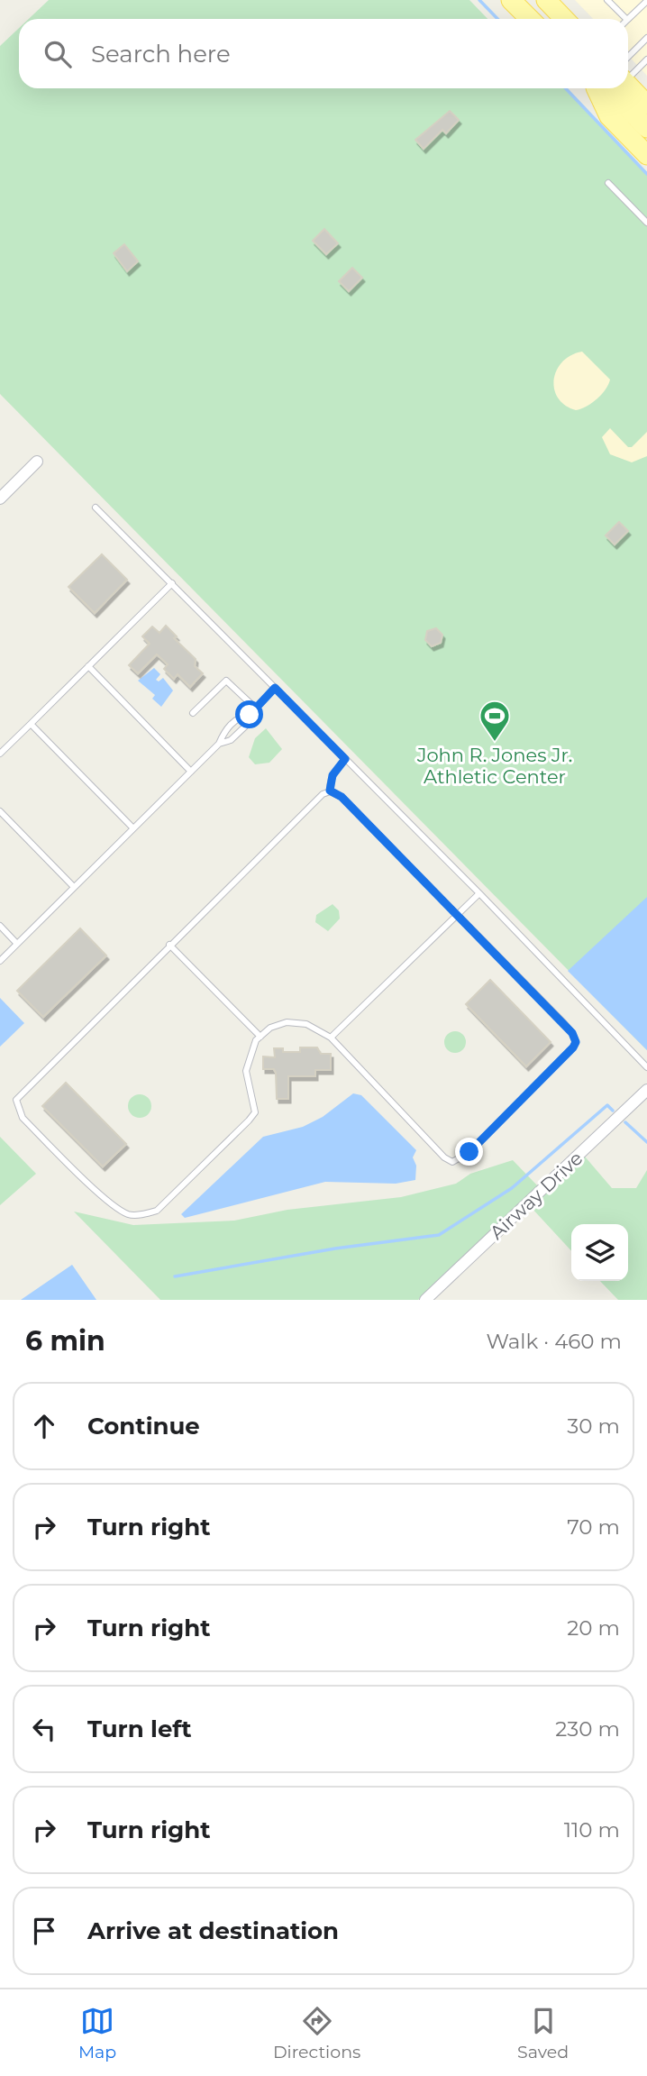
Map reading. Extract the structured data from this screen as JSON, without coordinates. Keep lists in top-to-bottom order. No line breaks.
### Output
{"streets":{"street":["Airway Drive"]},"places":{"sports":["John R. Jones Jr. Athletic Center"]},"page":{"search":"Search here","heading":["6 min","Walk · 460 m"],"list":[["Continue","30 m"],["Turn right","70 m"],["Turn right","20 m"],["Turn left","230 m"],["Turn right","110 m"],"Arrive at destination"],"nav":["Map","Directions","Saved"]}}
